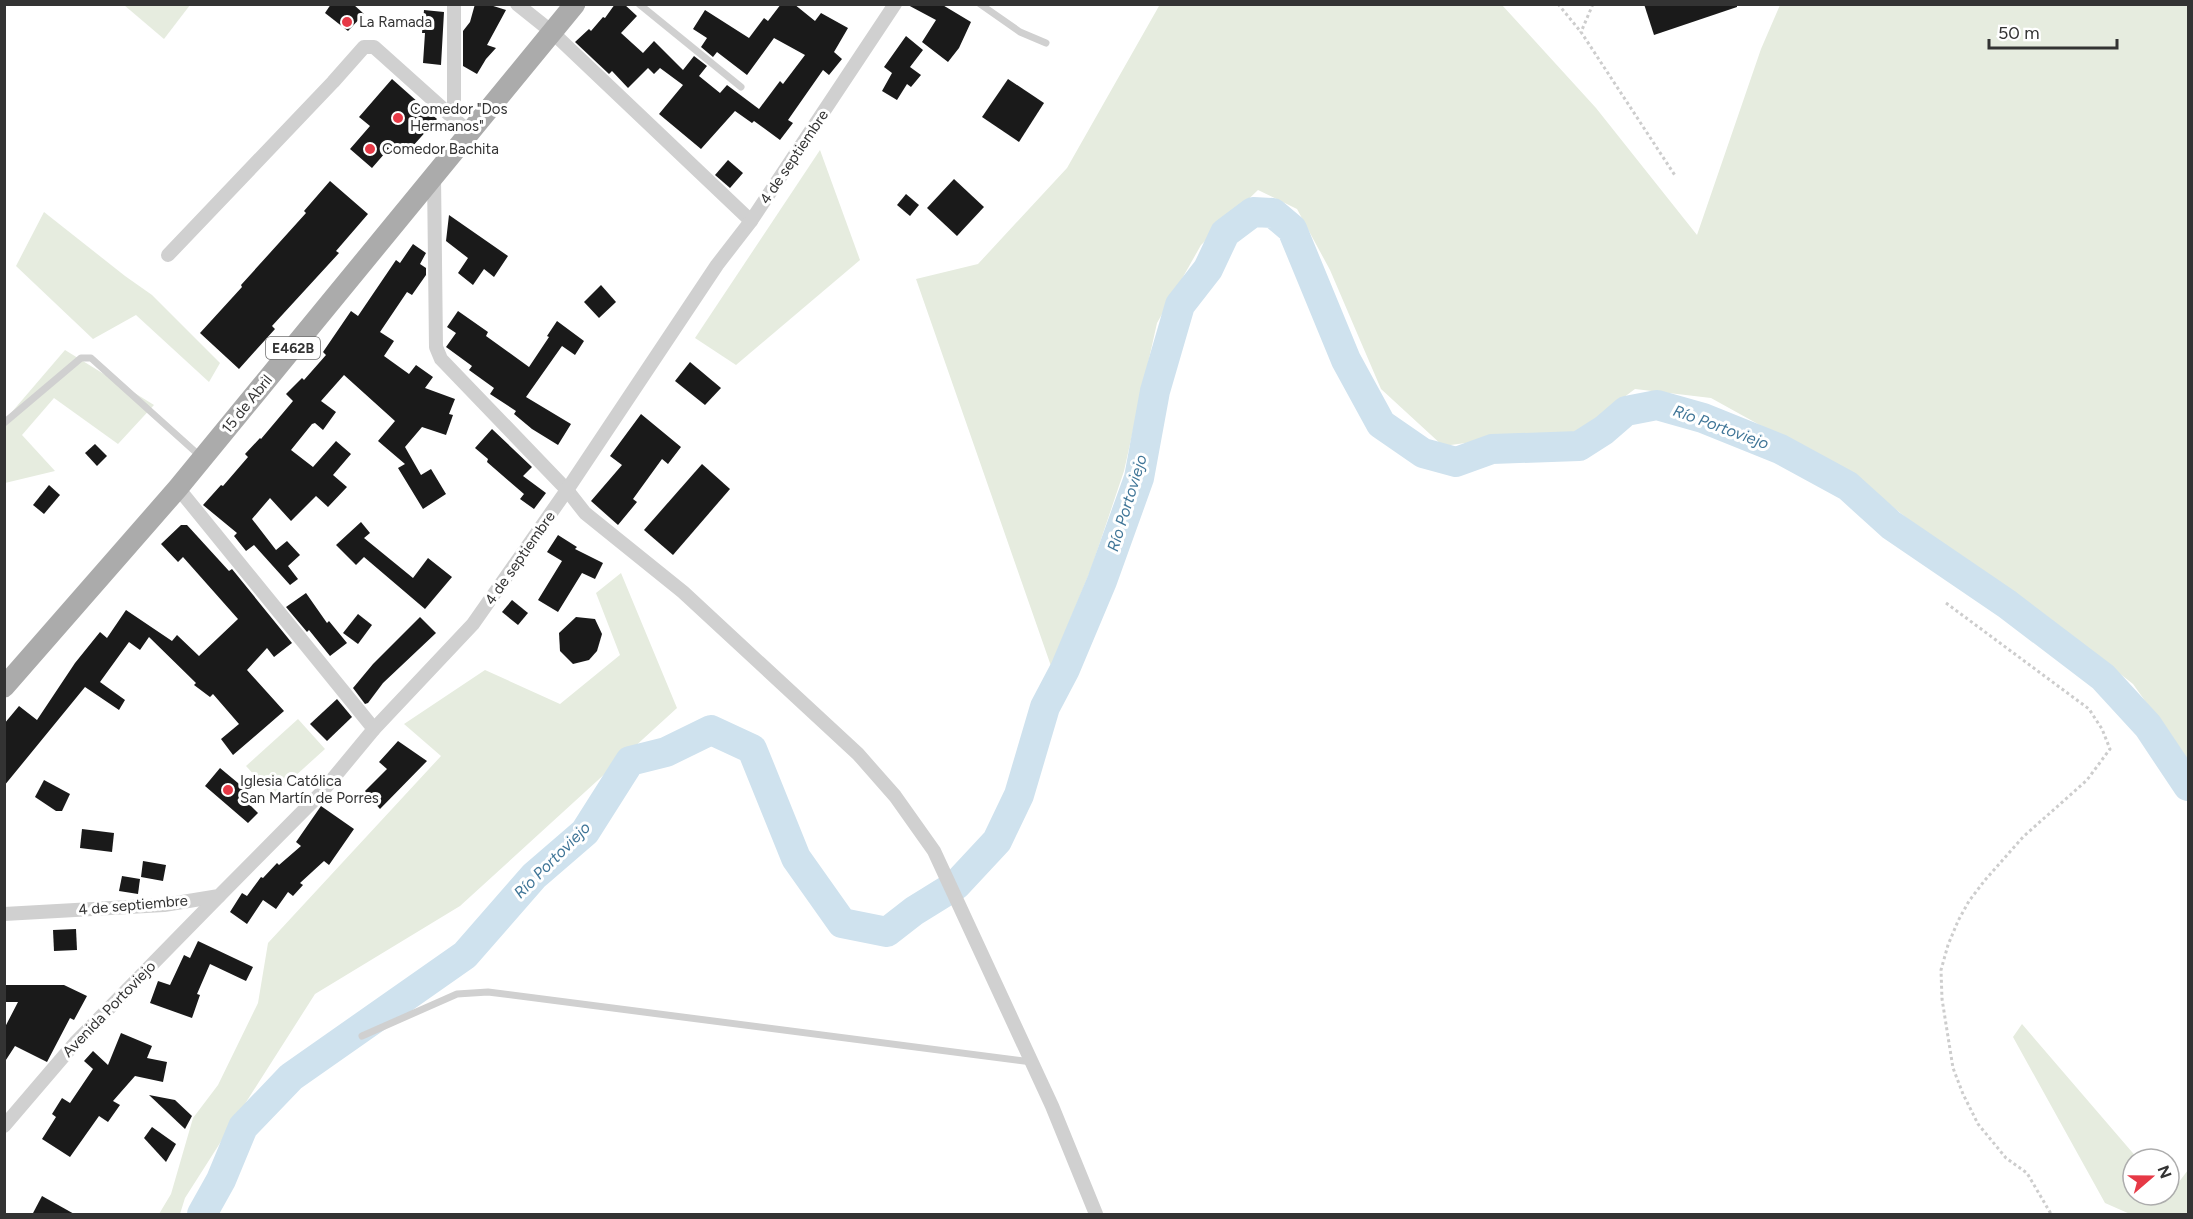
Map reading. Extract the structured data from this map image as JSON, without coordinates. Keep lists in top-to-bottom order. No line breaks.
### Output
{"streets":{"main road":["E462B","15 de Abril"],"street":["4 de septiembre","Avenida Portoviejo"]},"crossings":[["4 de septiembre","Avenida Portoviejo"]],"water":["Río Portoviejo"],"places":["La Ramada","Comedor \"Dos Hermanos\"","Comedor Bachita","Iglesia Católica San Martín de Porres"],"scale_bar":"50 m","north":"right"}
